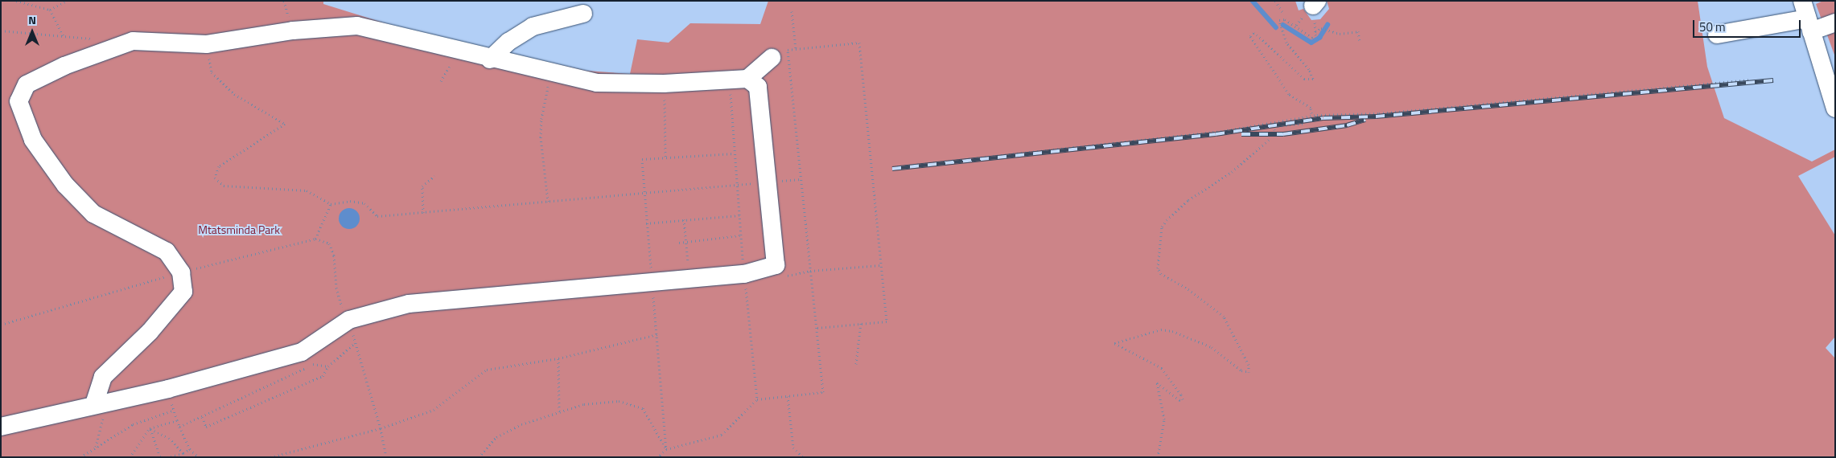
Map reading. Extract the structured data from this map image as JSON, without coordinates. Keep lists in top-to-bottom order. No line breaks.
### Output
{"parks":["Mtatsminda Park"],"scale_bar":"50 m","north":"top"}
